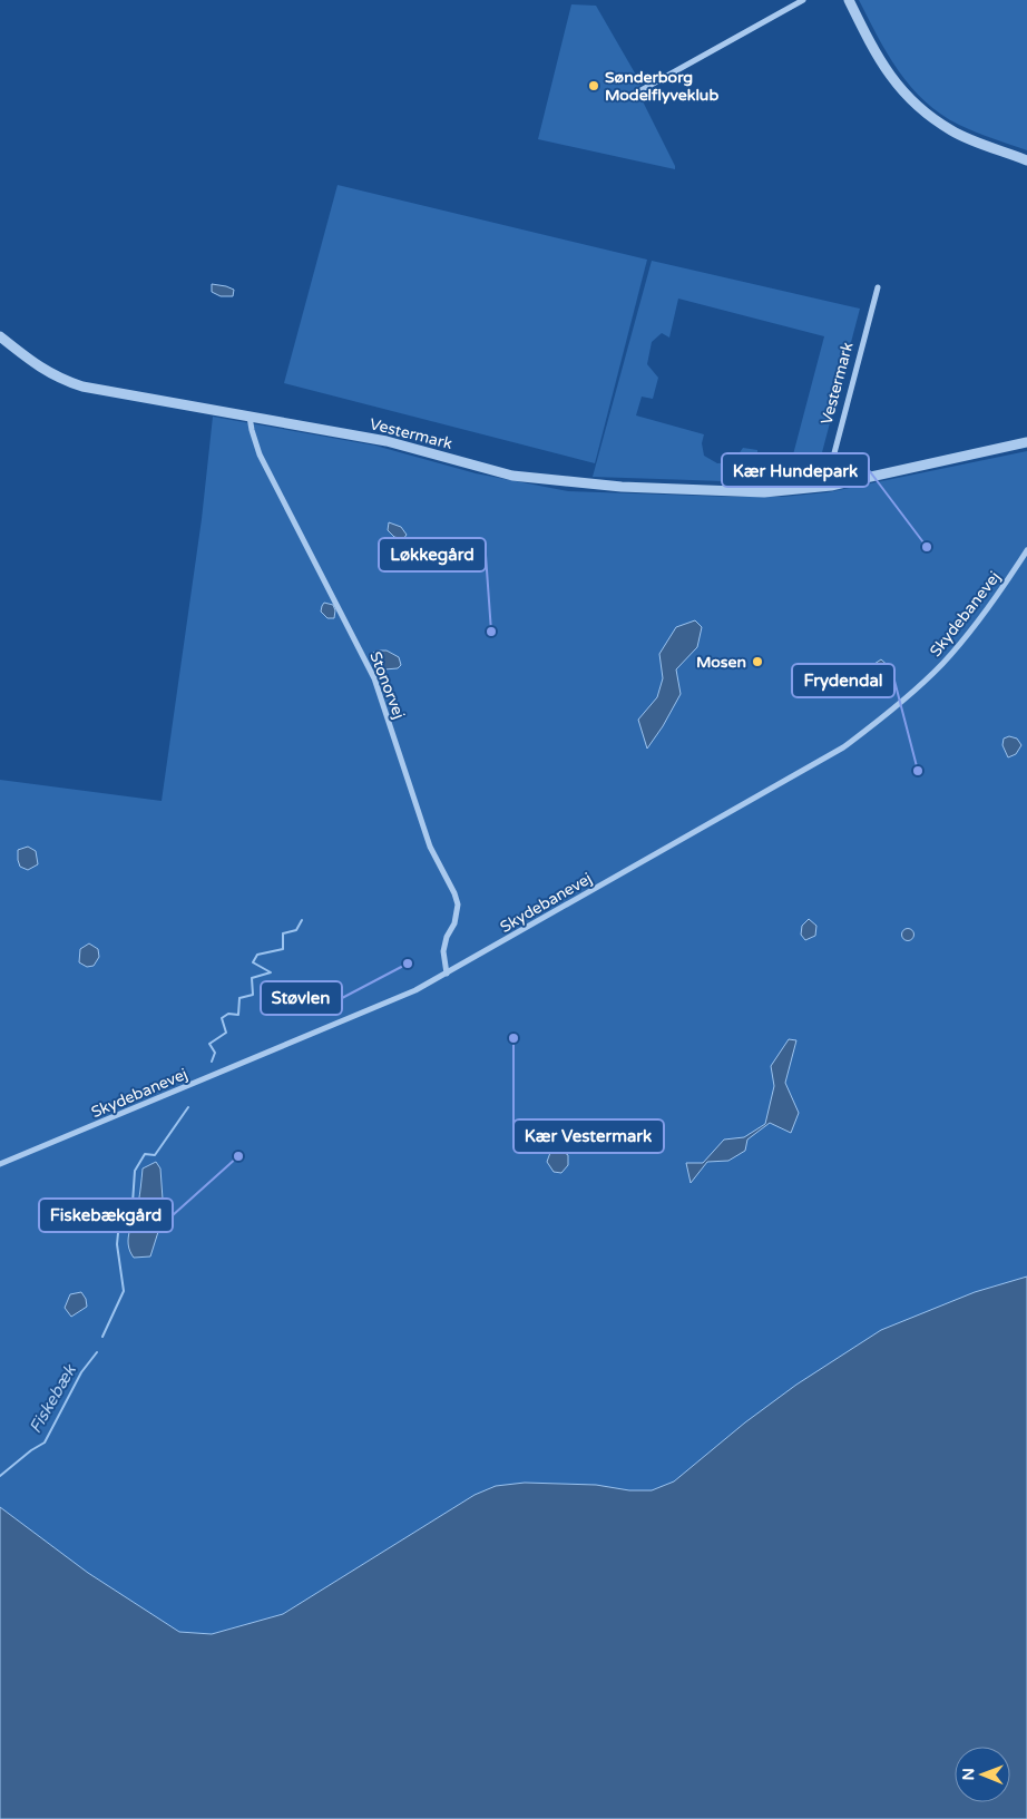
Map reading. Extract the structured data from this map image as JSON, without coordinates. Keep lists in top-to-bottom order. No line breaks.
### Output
{"streets":{"street":["Vestermark","Skydebanevej","Stonorvej"]},"crossings":[["Vestermark","Stonorvej"],["Skydebanevej","Stonorvej"]],"water":["Fiskebæk"],"places":["Sønderborg Modelflyveklub","Kær Hundepark","Løkkegård","Mosen","Frydendal","Støvlen","Kær Vestermark","Fiskebækgård"],"north":"left"}
